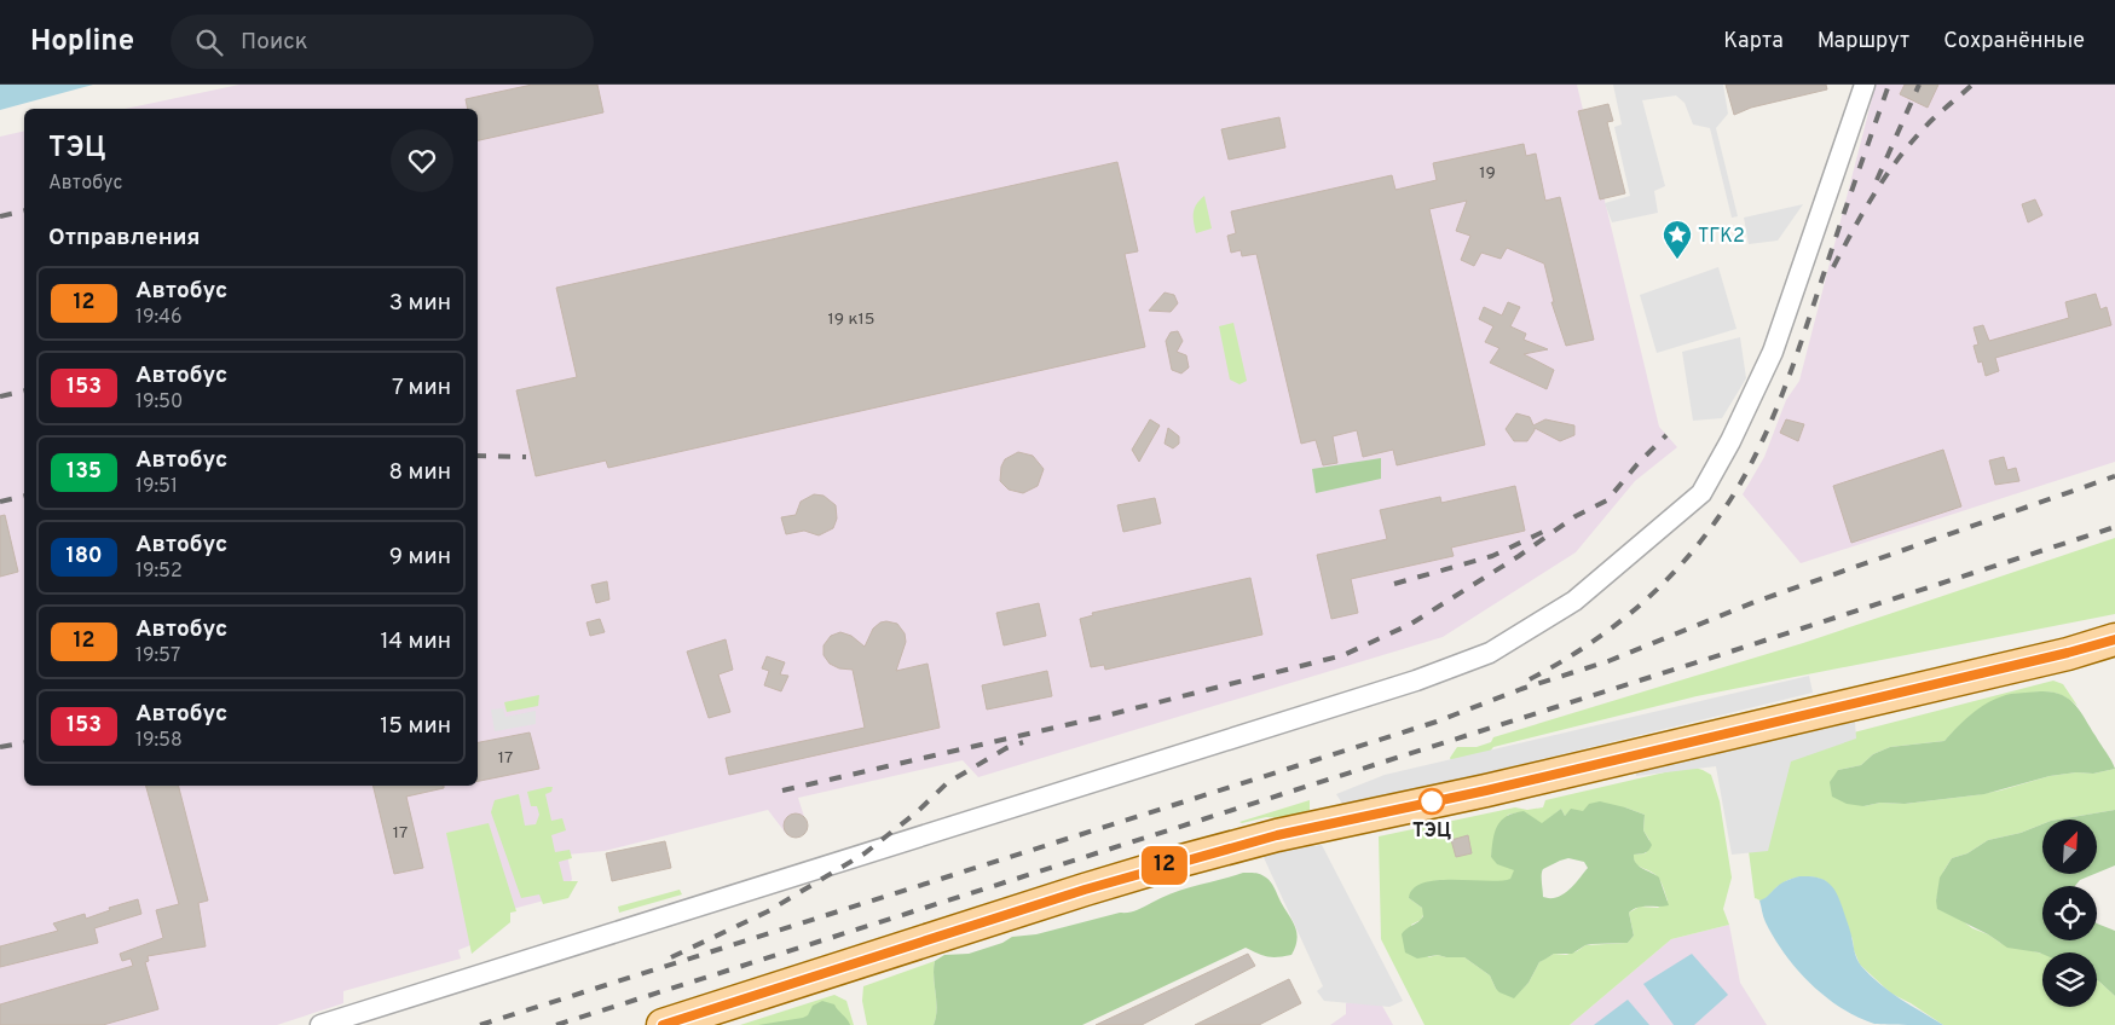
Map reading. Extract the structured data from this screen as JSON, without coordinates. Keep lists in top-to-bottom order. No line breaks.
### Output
{"places":{"place":["ТГК2"],"other":["ТЭЦ"]},"lines":["bus line 12"],"house_numbers":["19","19 к15","17","17"],"north":"top right","page":{"header":"Hopline","search":"Поиск","nav":["Карта","Маршрут","Сохранённые"],"on_map":"12","heading":[["ТЭЦ","Автобус"],"Отправления"],"list":[{"mark":"12","name":"Автобус","note":"19:46","value":"3 мин"},{"mark":"153","name":"Автобус","note":"19:50","value":"7 мин"},{"mark":"135","name":"Автобус","note":"19:51","value":"8 мин"},{"mark":"180","name":"Автобус","note":"19:52","value":"9 мин"},{"mark":"12","name":"Автобус","note":"19:57","value":"14 мин"},{"mark":"153","name":"Автобус","note":"19:58","value":"15 мин"}]}}
